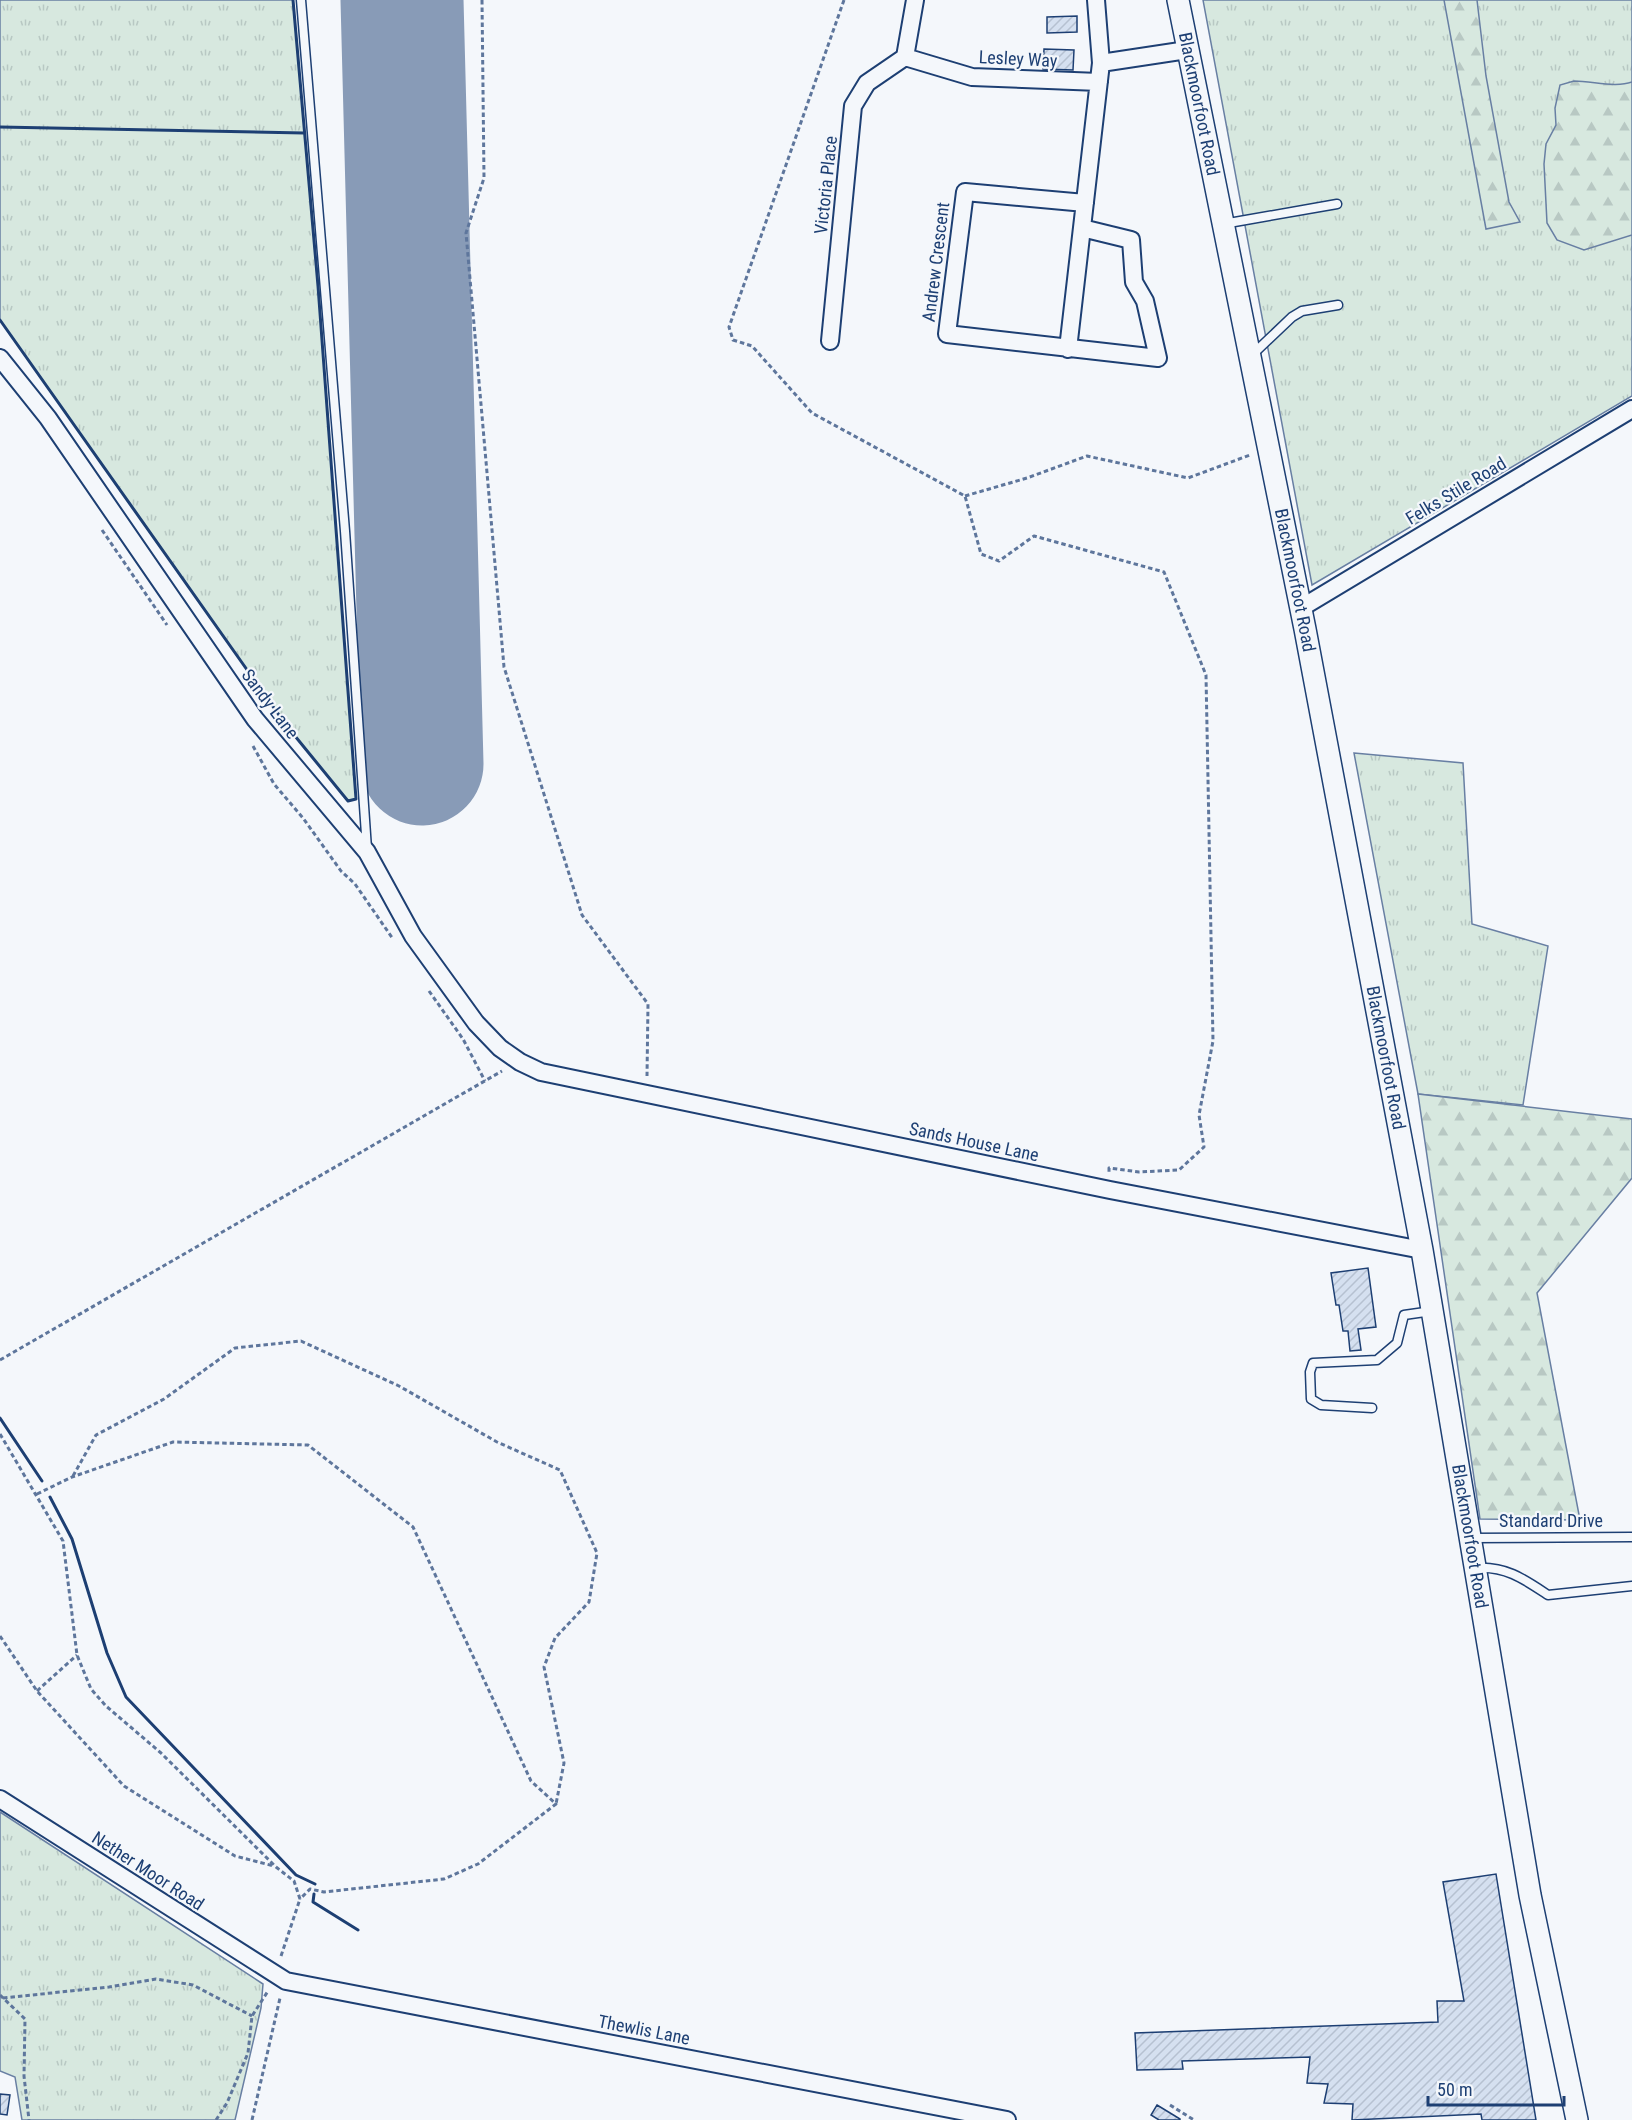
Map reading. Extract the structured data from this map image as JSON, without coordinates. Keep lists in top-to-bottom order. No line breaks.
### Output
{"streets":{"street":["Lesley Way","Blackmoorfoot Road","Victoria Place","Andrew Crescent","Felks Stile Road","Sandy Lane","Sands House Lane","Nether Moor Road","Thewlis Lane"],"lane":["Standard Drive"]},"crossings":[["Lesley Way","Victoria Place"],["Blackmoorfoot Road","Felks Stile Road"],["Blackmoorfoot Road","Sands House Lane"],["Blackmoorfoot Road","Standard Drive"],["Sandy Lane","Sands House Lane"],["Nether Moor Road","Thewlis Lane"]],"scale_bar":"50 m"}
